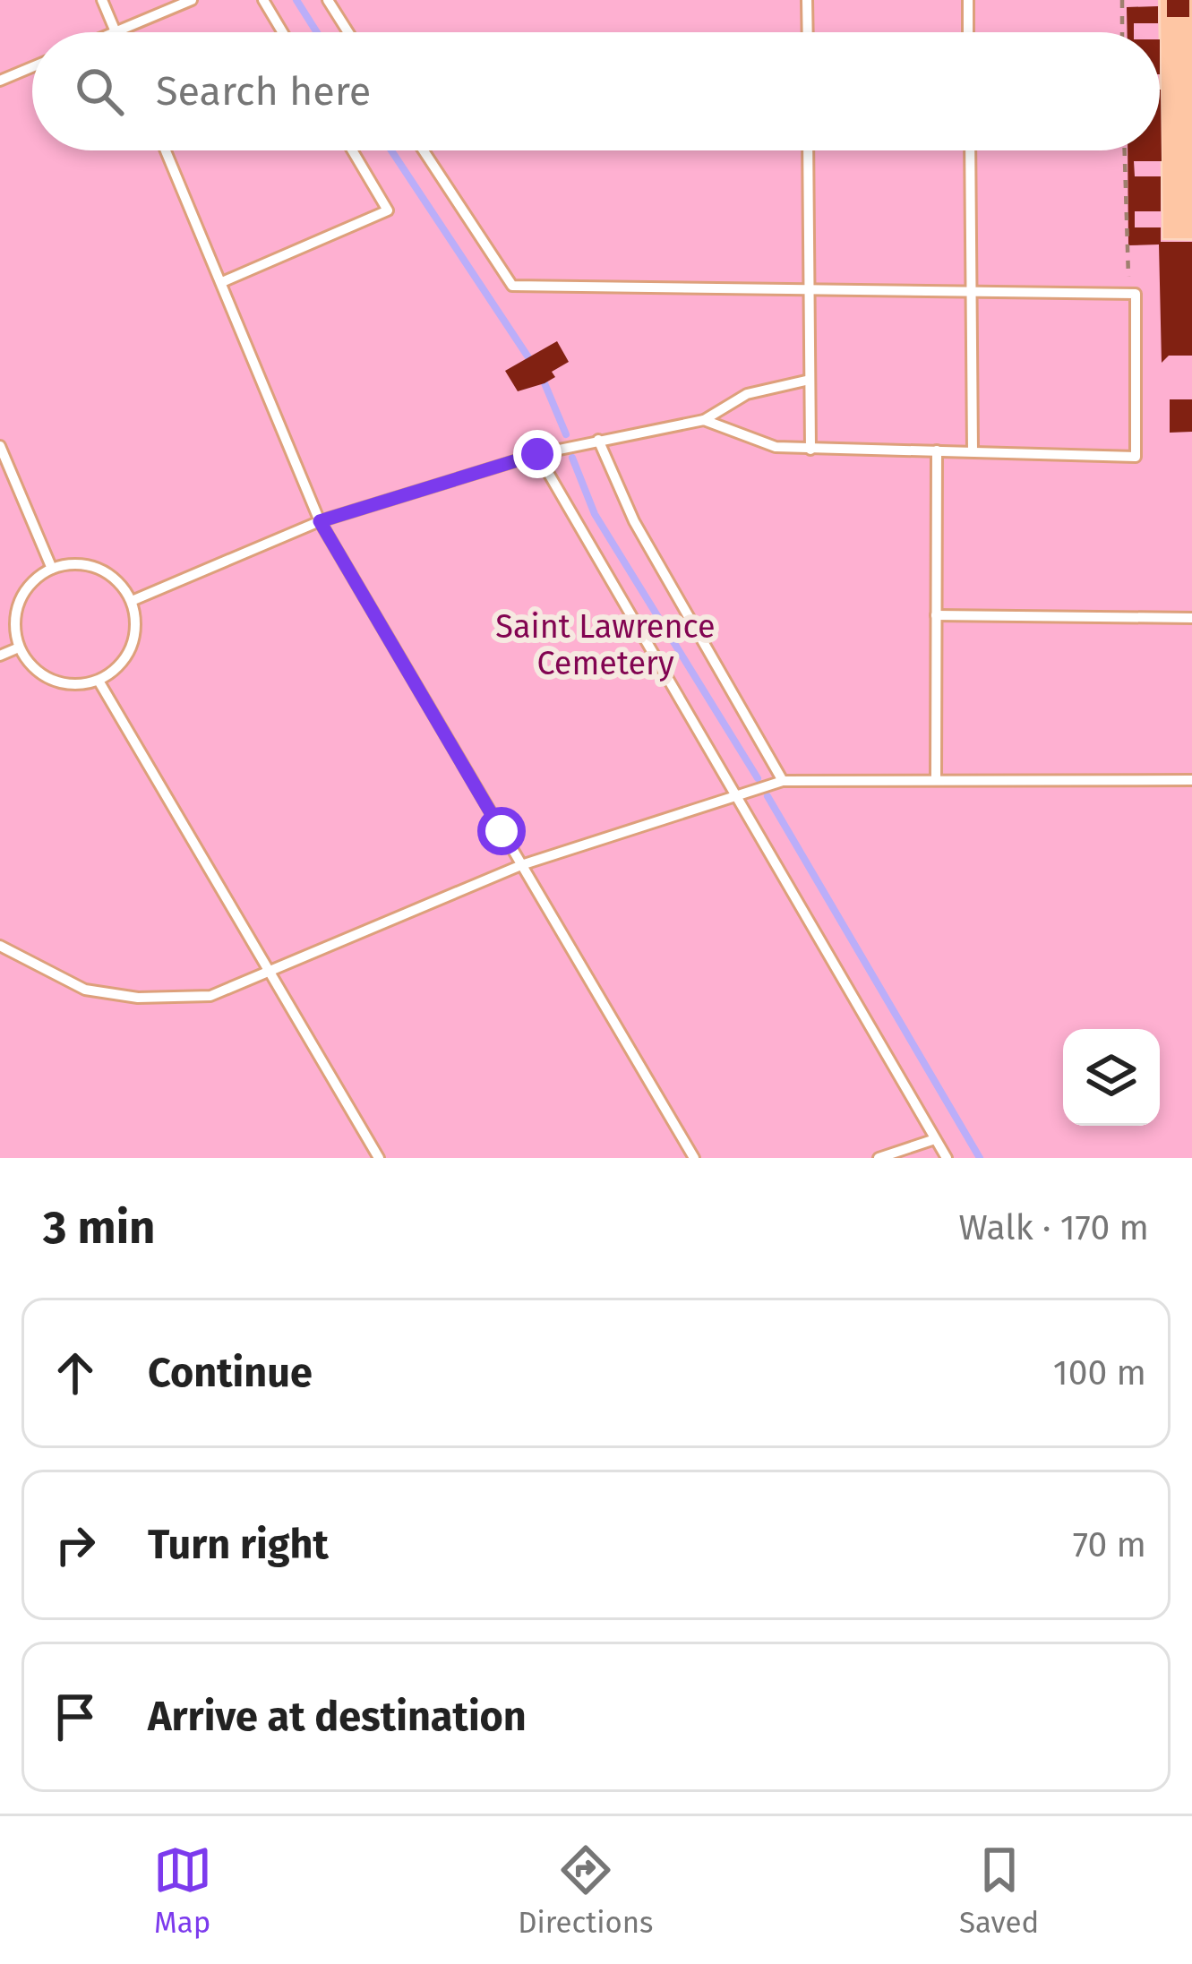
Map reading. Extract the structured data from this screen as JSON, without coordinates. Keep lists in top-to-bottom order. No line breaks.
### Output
{"parks":["Saint Lawrence Cemetery"],"page":{"search":"Search here","heading":["3 min","Walk · 170 m"],"list":[["Continue","100 m"],["Turn right","70 m"],"Arrive at destination"],"nav":["Map","Directions","Saved"]}}
